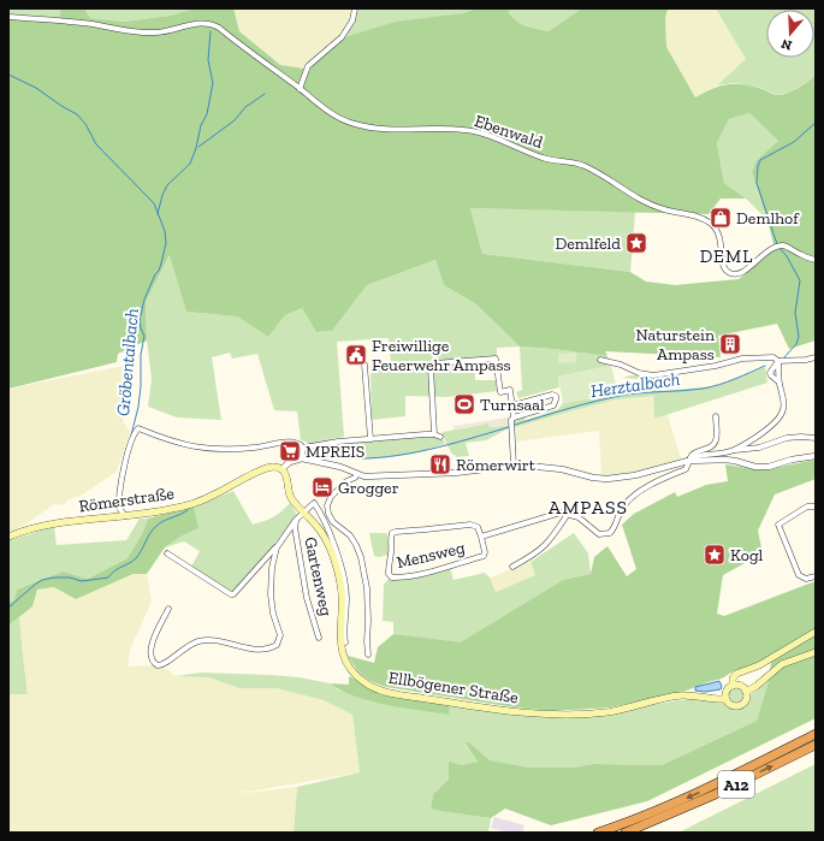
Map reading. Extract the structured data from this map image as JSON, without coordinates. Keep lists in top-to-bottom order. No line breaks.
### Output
{"streets":{"highway":["A12"],"main road":["Römerstraße","Ellbögener Straße"],"street":["Ebenwald","Mensweg","Gartenweg"]},"districts":["DEML","AMPASS"],"water":["Gröbentalbach","Herztalbach"],"places":{"shop":["Demlhof"],"place":["Demlfeld","Kogl"],"building":["Naturstein Ampass"],"public building":["Freiwillige Feuerwehr Ampass"],"sports":["Turnsaal"],"supermarket":["MPREIS"],"restaurant":["Römerwirt"],"hotel":["Grogger"]},"north":"bottom"}
